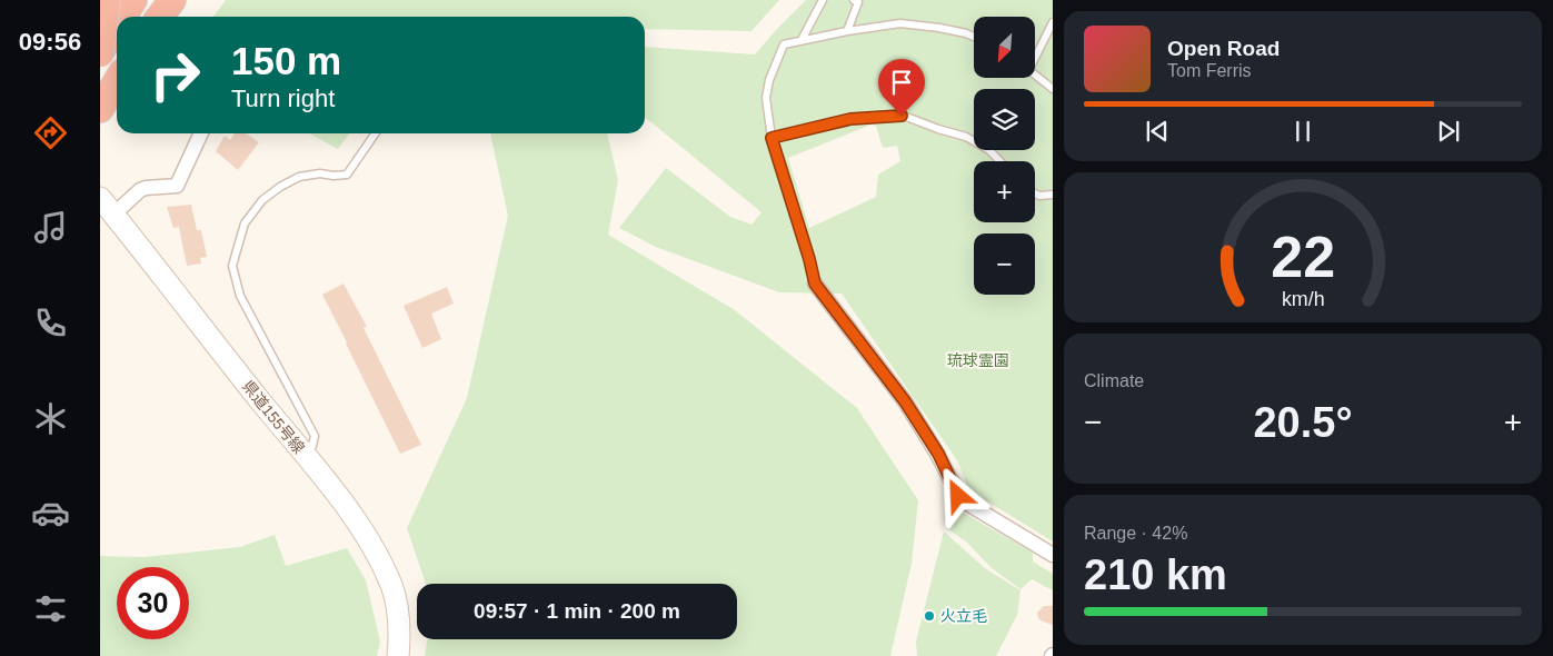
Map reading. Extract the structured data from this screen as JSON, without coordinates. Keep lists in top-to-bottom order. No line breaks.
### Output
{"streets":{"main road":["県道155号線"]},"parks":["琉球霊園"],"places":["火立毛"],"north":"bottom left","page":{"tabs":"09:56","map_buttons":["+","−"],"turn":["150 m","Turn right"],"song":["Open Road","Tom Ferris"],"tile":["Climate",["Range · 42%","210 km"]],"heat":["−","20.5°","+"],"limit":"30","trip":"09:57 · 1 min · 200 m","gauge":["22","km/h"]}}
